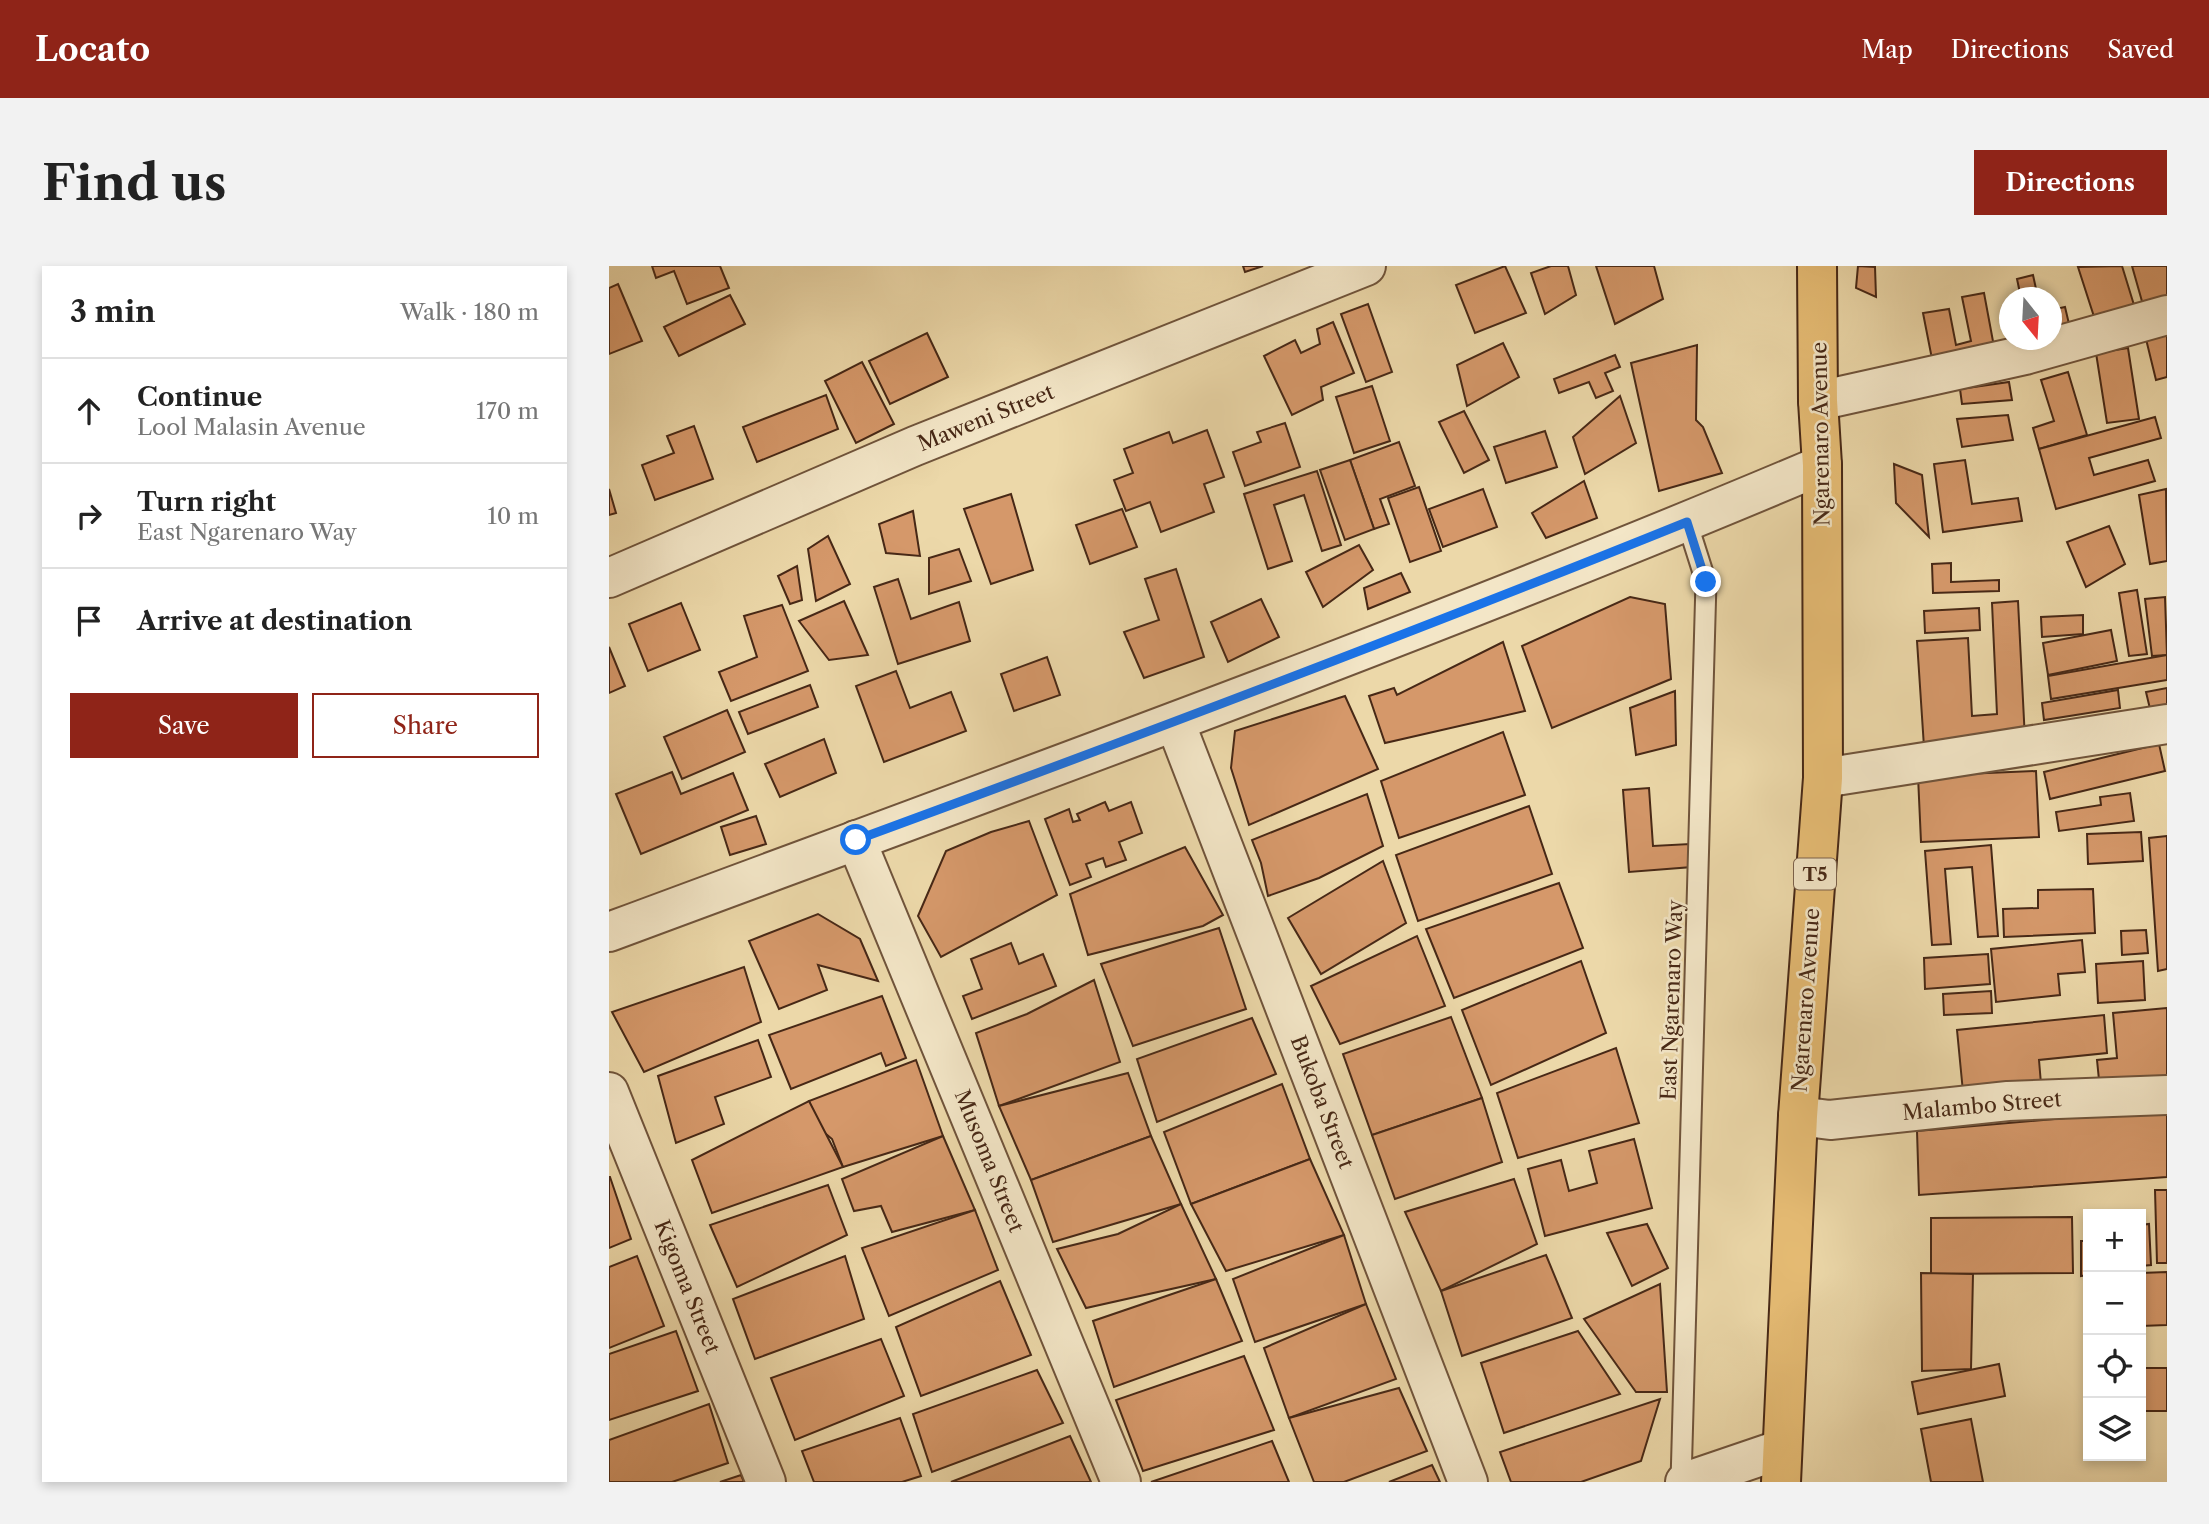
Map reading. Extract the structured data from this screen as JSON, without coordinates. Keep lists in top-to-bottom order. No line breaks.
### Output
{"streets":{"highway":["Ngarenaro Avenue","T5"],"street":["Maweni Street","Bukoba Street","Malambo Street","Musoma Street","Kigoma Street"],"lane":["East Ngarenaro Way"]},"crossings":[["Ngarenaro Avenue","Malambo Street"]],"north":"bottom","page":{"header":"Locato","nav":["Map","Directions","Saved"],"buttons":["Directions",["Save","Share"]],"title":"Find us","heading":["3 min","Walk · 180 m"],"list":[["Continue","Lool Malasin Avenue","170 m"],["Turn right","East Ngarenaro Way","10 m"],"Arrive at destination"],"map_buttons":["+","−"]}}
